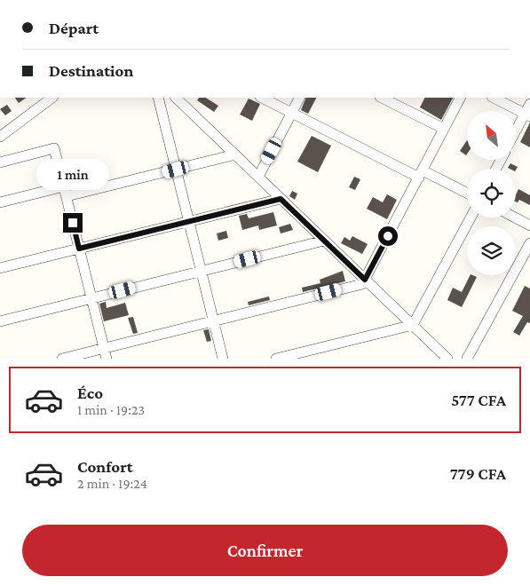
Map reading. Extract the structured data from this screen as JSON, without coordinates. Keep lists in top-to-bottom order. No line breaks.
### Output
{"north":"top left","page":{"banner":["Départ","Destination"],"bubble":"1 min","list":[{"name":"Éco","note":"1 min · 19:23","value":"577 CFA"},{"name":"Confort","note":"2 min · 19:24","value":"779 CFA"}],"buttons":"Confirmer"}}
